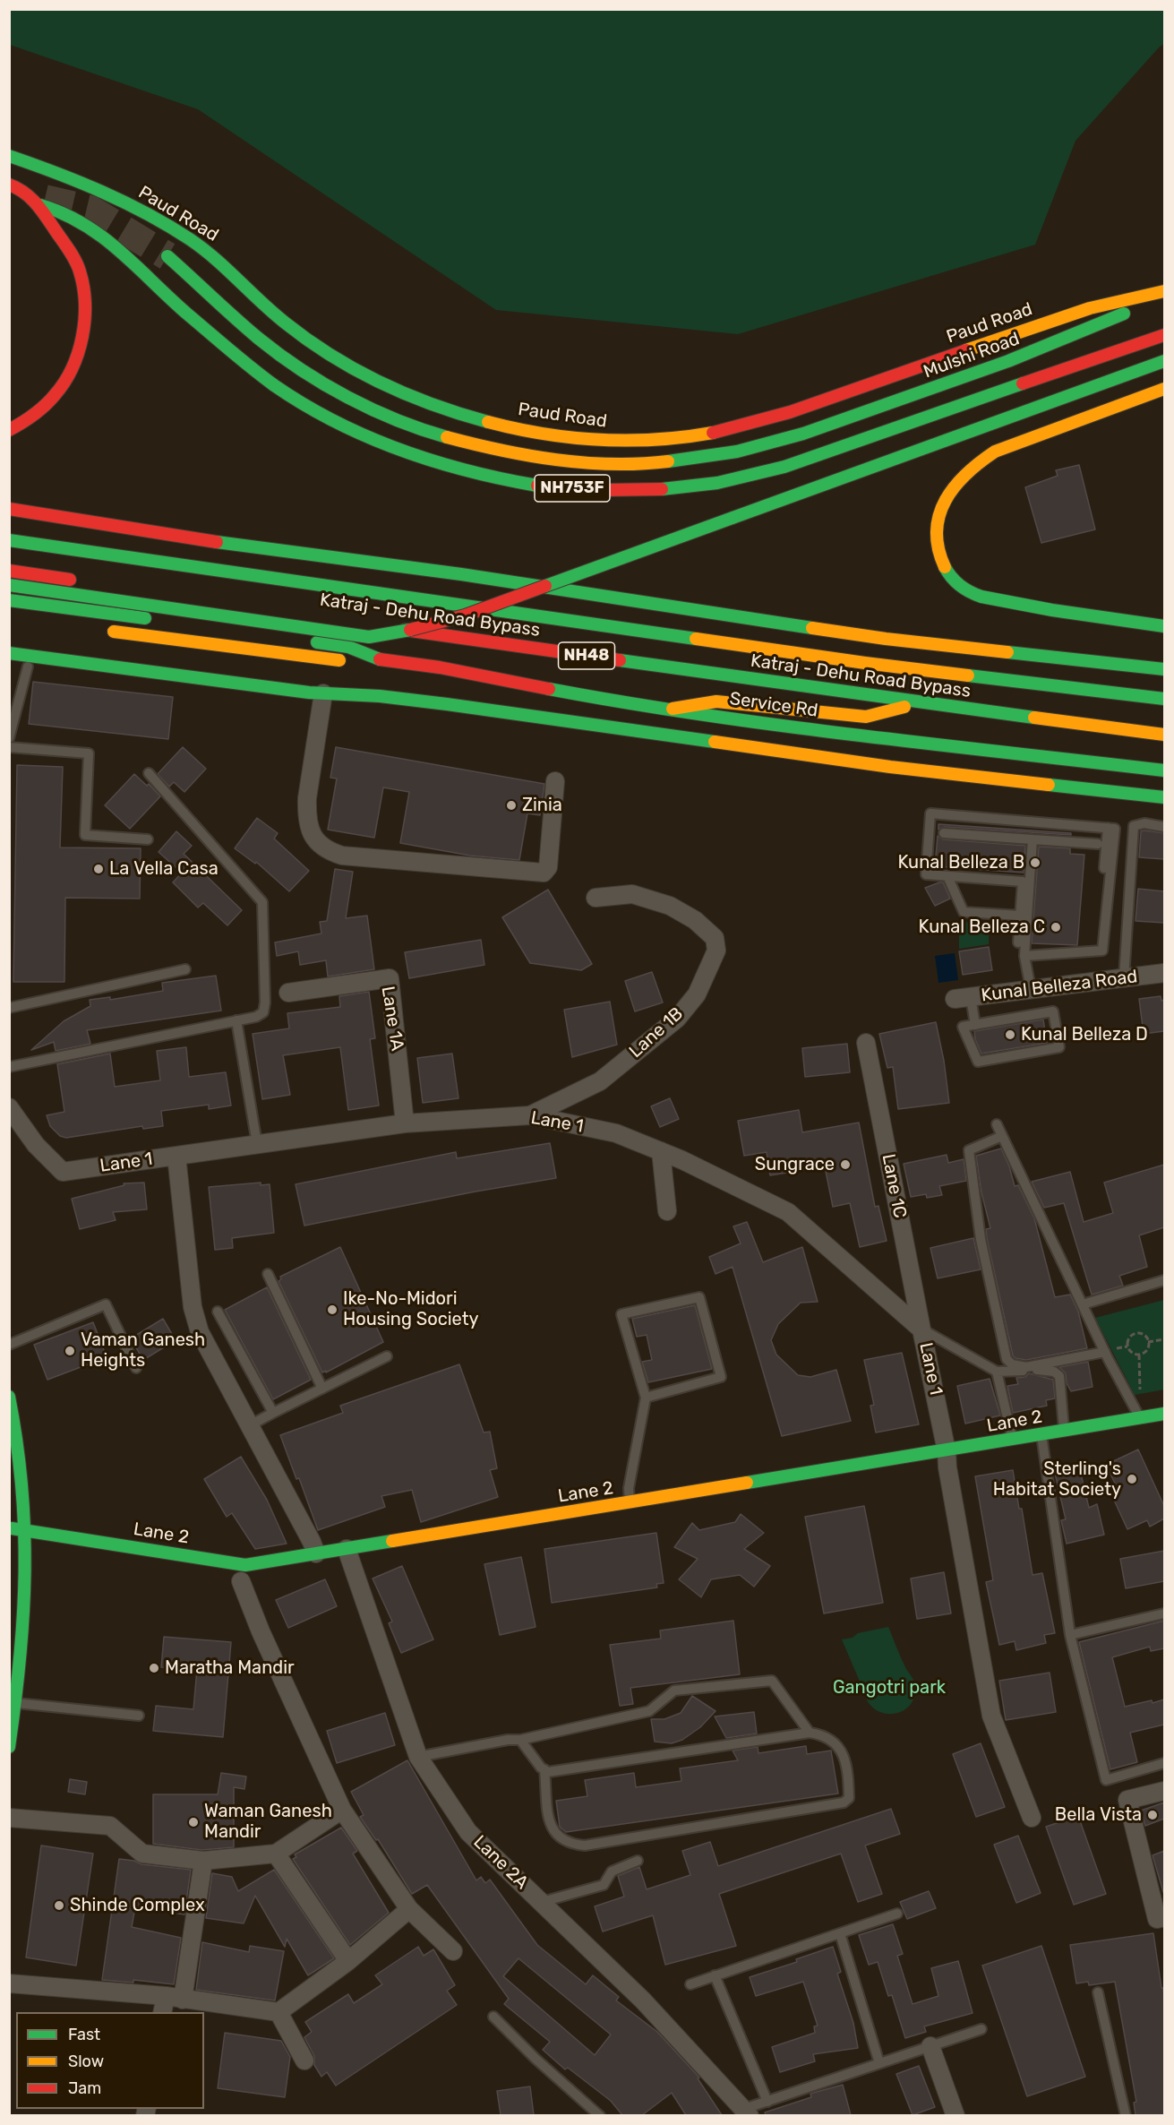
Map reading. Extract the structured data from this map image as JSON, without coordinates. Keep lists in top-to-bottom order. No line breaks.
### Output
{"streets":{"main road":["Paud Road","Mulshi Road","NH753F","Katraj - Dehu Road Bypass","NH48","Service Rd","Lane 2"],"street":["Kunal Belleza Road","Lane 1A","Lane 1B","Lane 1","Lane 1C","Lane 2A"]},"crossings":[["Lane 1A","Lane 1"],["Lane 1B","Lane 1"],["Lane 1","Lane 1C"],["Lane 1","Lane 2"],["Lane 2","Lane 2A"]],"parks":["Gangotri park"],"places":["Zinia","Kunal Belleza B","La Vella Casa","Kunal Belleza C","Kunal Belleza D","Sungrace","Ike-No-Midori Housing Society","Vaman Ganesh Heights","Sterling's Habitat Society","Maratha Mandir","Bella Vista","Waman Ganesh Mandir","Shinde Complex"],"legend":["Fast","Slow","Jam"]}
